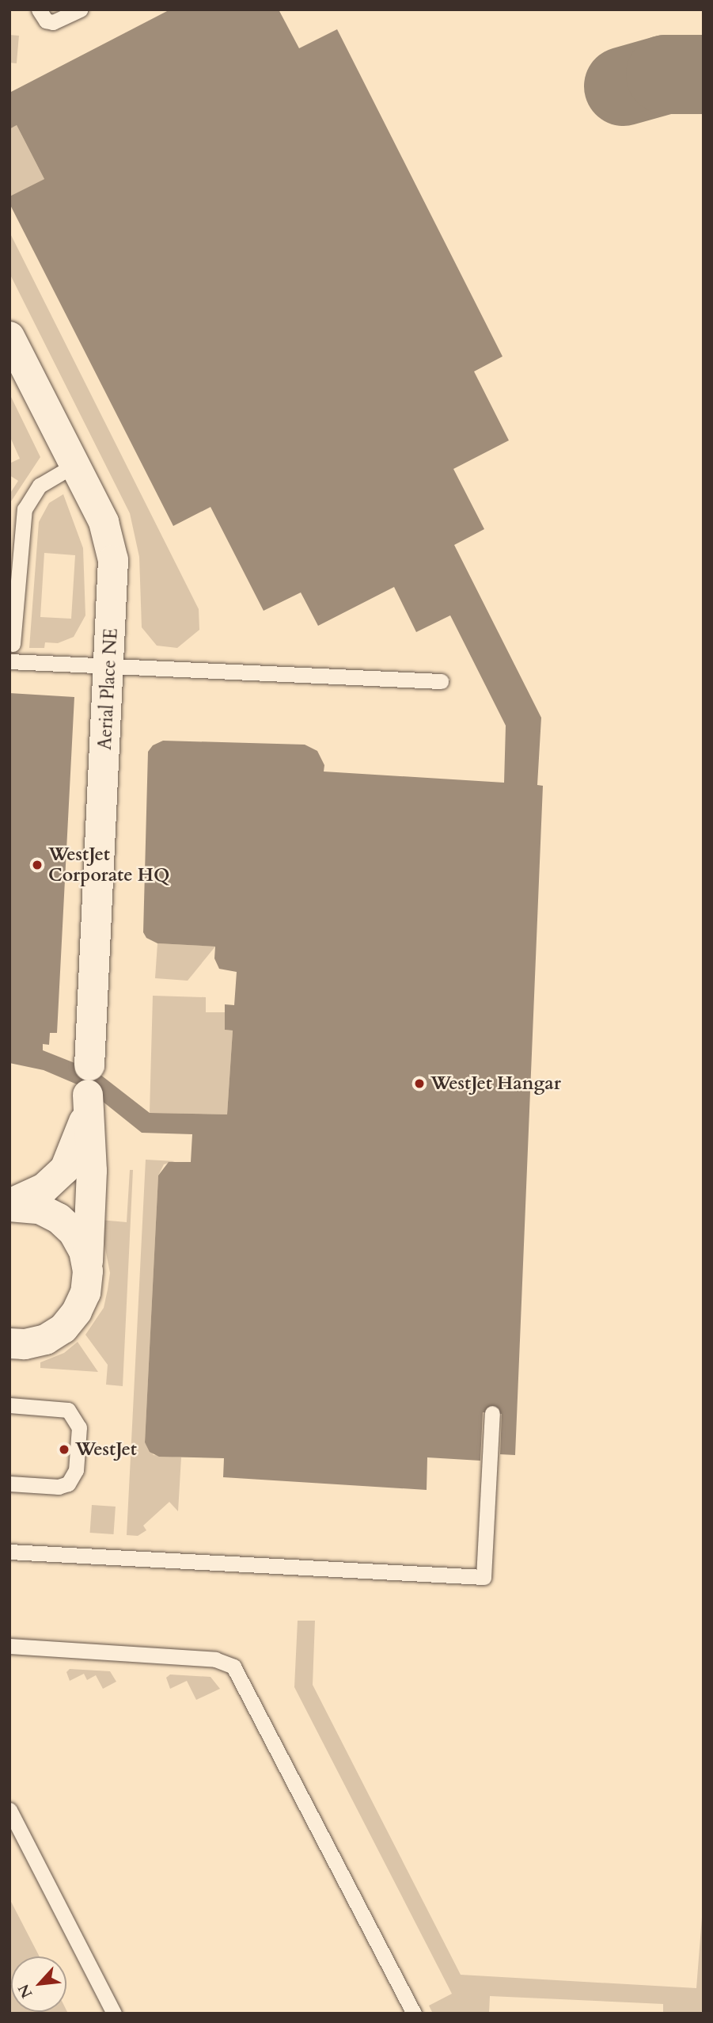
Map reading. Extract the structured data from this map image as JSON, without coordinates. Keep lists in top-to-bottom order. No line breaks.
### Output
{"streets":{"street":["Aerial Place NE"]},"places":["WestJet Corporate HQ","WestJet Hangar","WestJet"],"north":"bottom left"}
